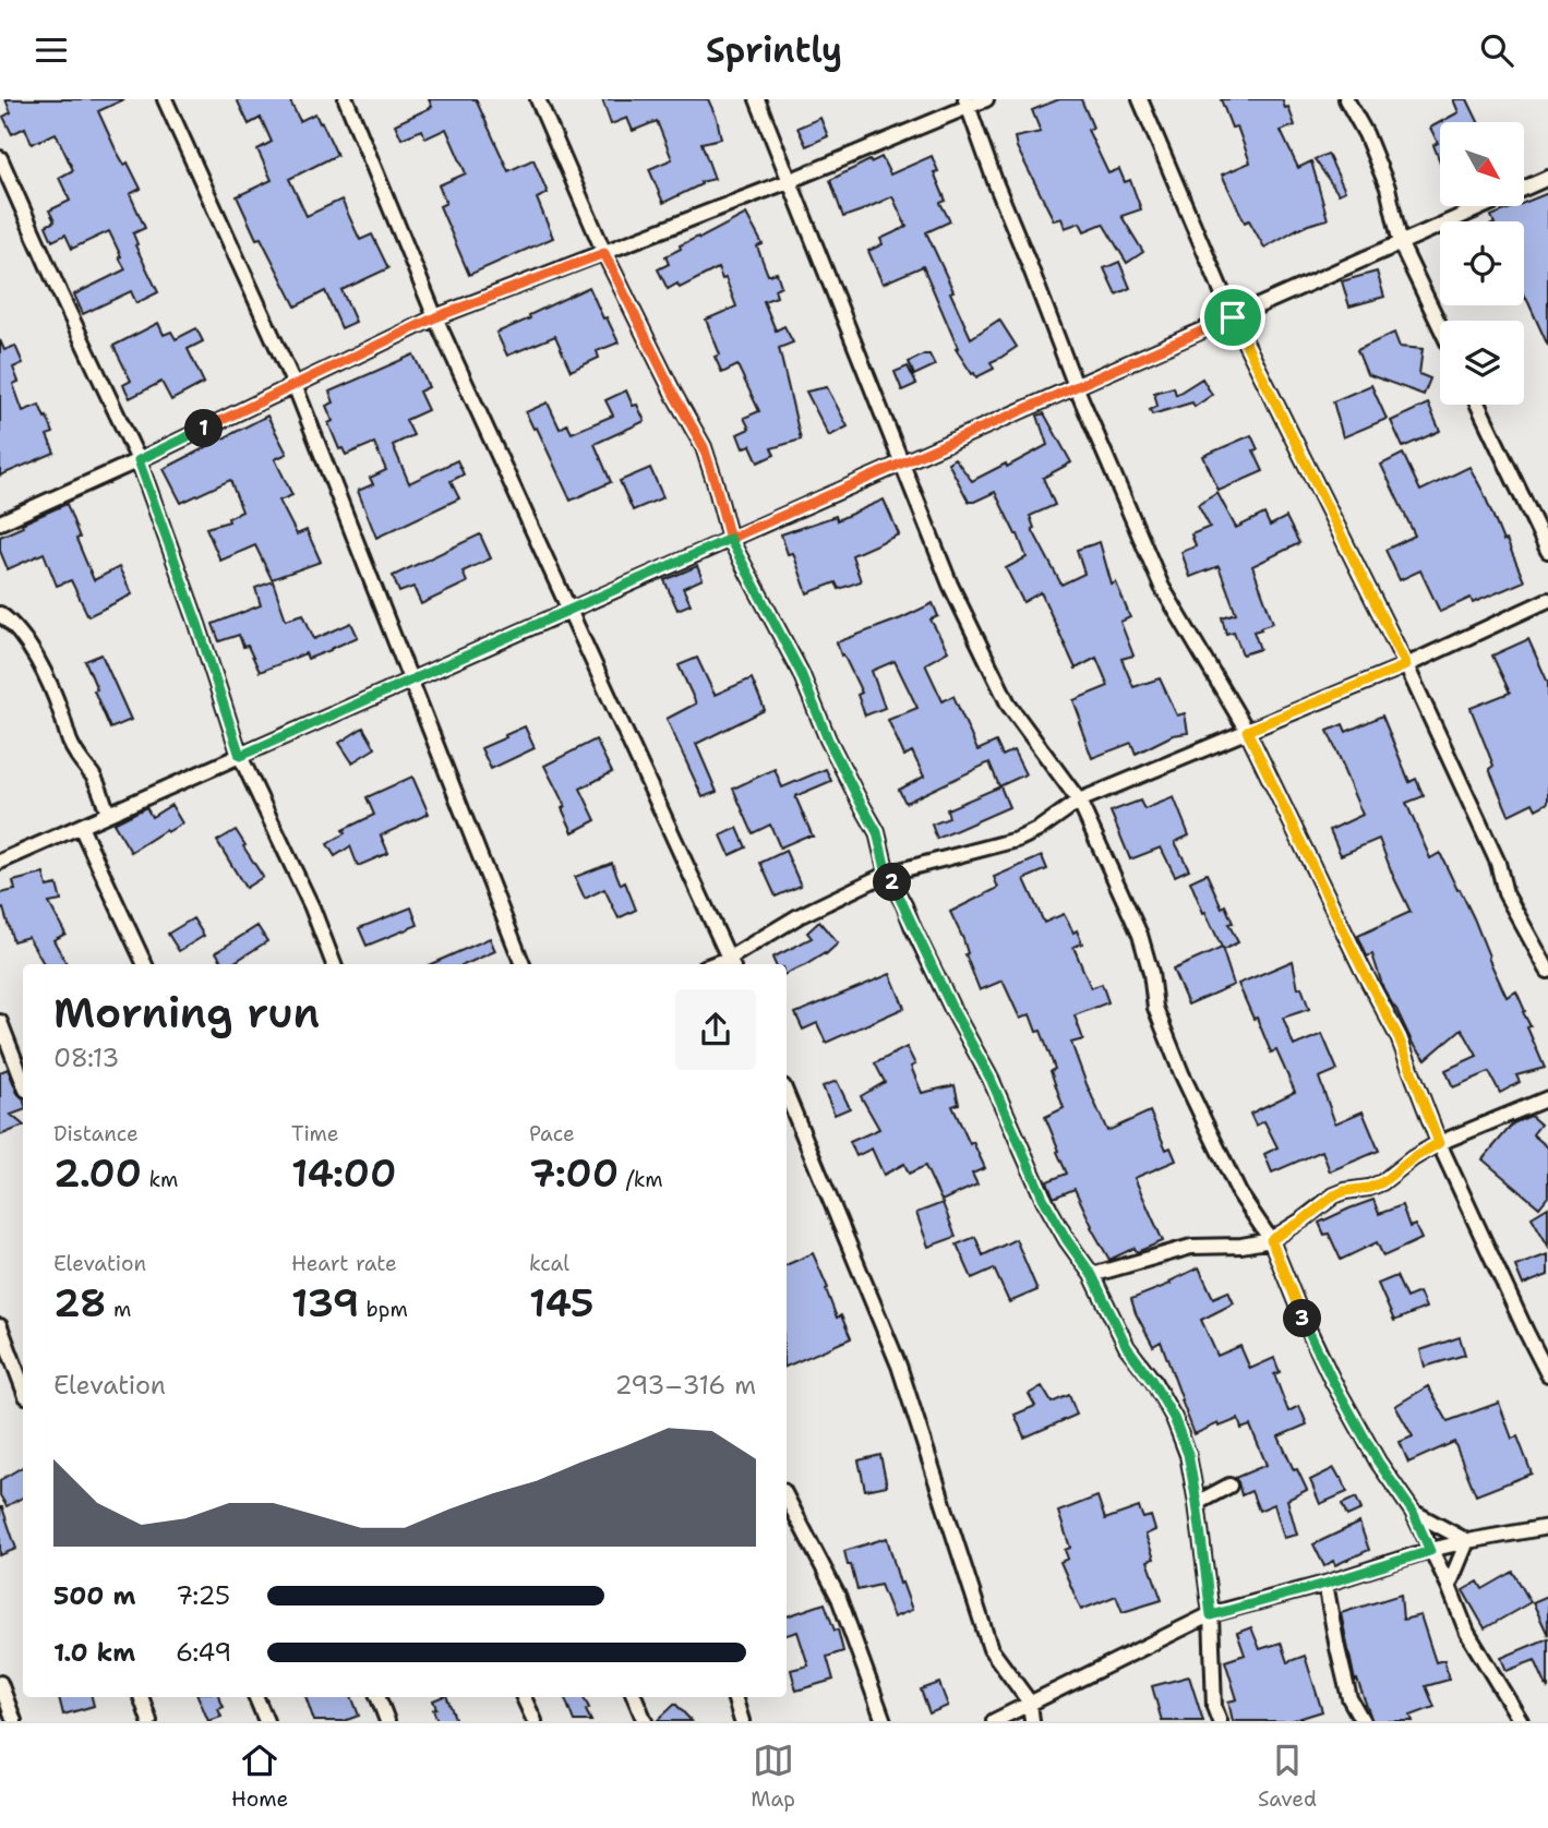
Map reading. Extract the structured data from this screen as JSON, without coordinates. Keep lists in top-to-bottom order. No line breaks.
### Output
{"north":"bottom right","page":{"header":"Sprintly","pins":["1","2","3"],"heading":["Morning run","08:13"],"stats":[["Distance","2.00 km"],["Time","14:00"],["Pace","7:00 /km"],["Elevation","28 m"],["Heart rate","139 bpm"],["kcal","145"]],"chart":["Elevation","293–316 m"],"list":[{"name":"500 m","note":"7:25"},{"name":"1.0 km","note":"6:49"}],"tabs":["Home","Map","Saved"]}}
